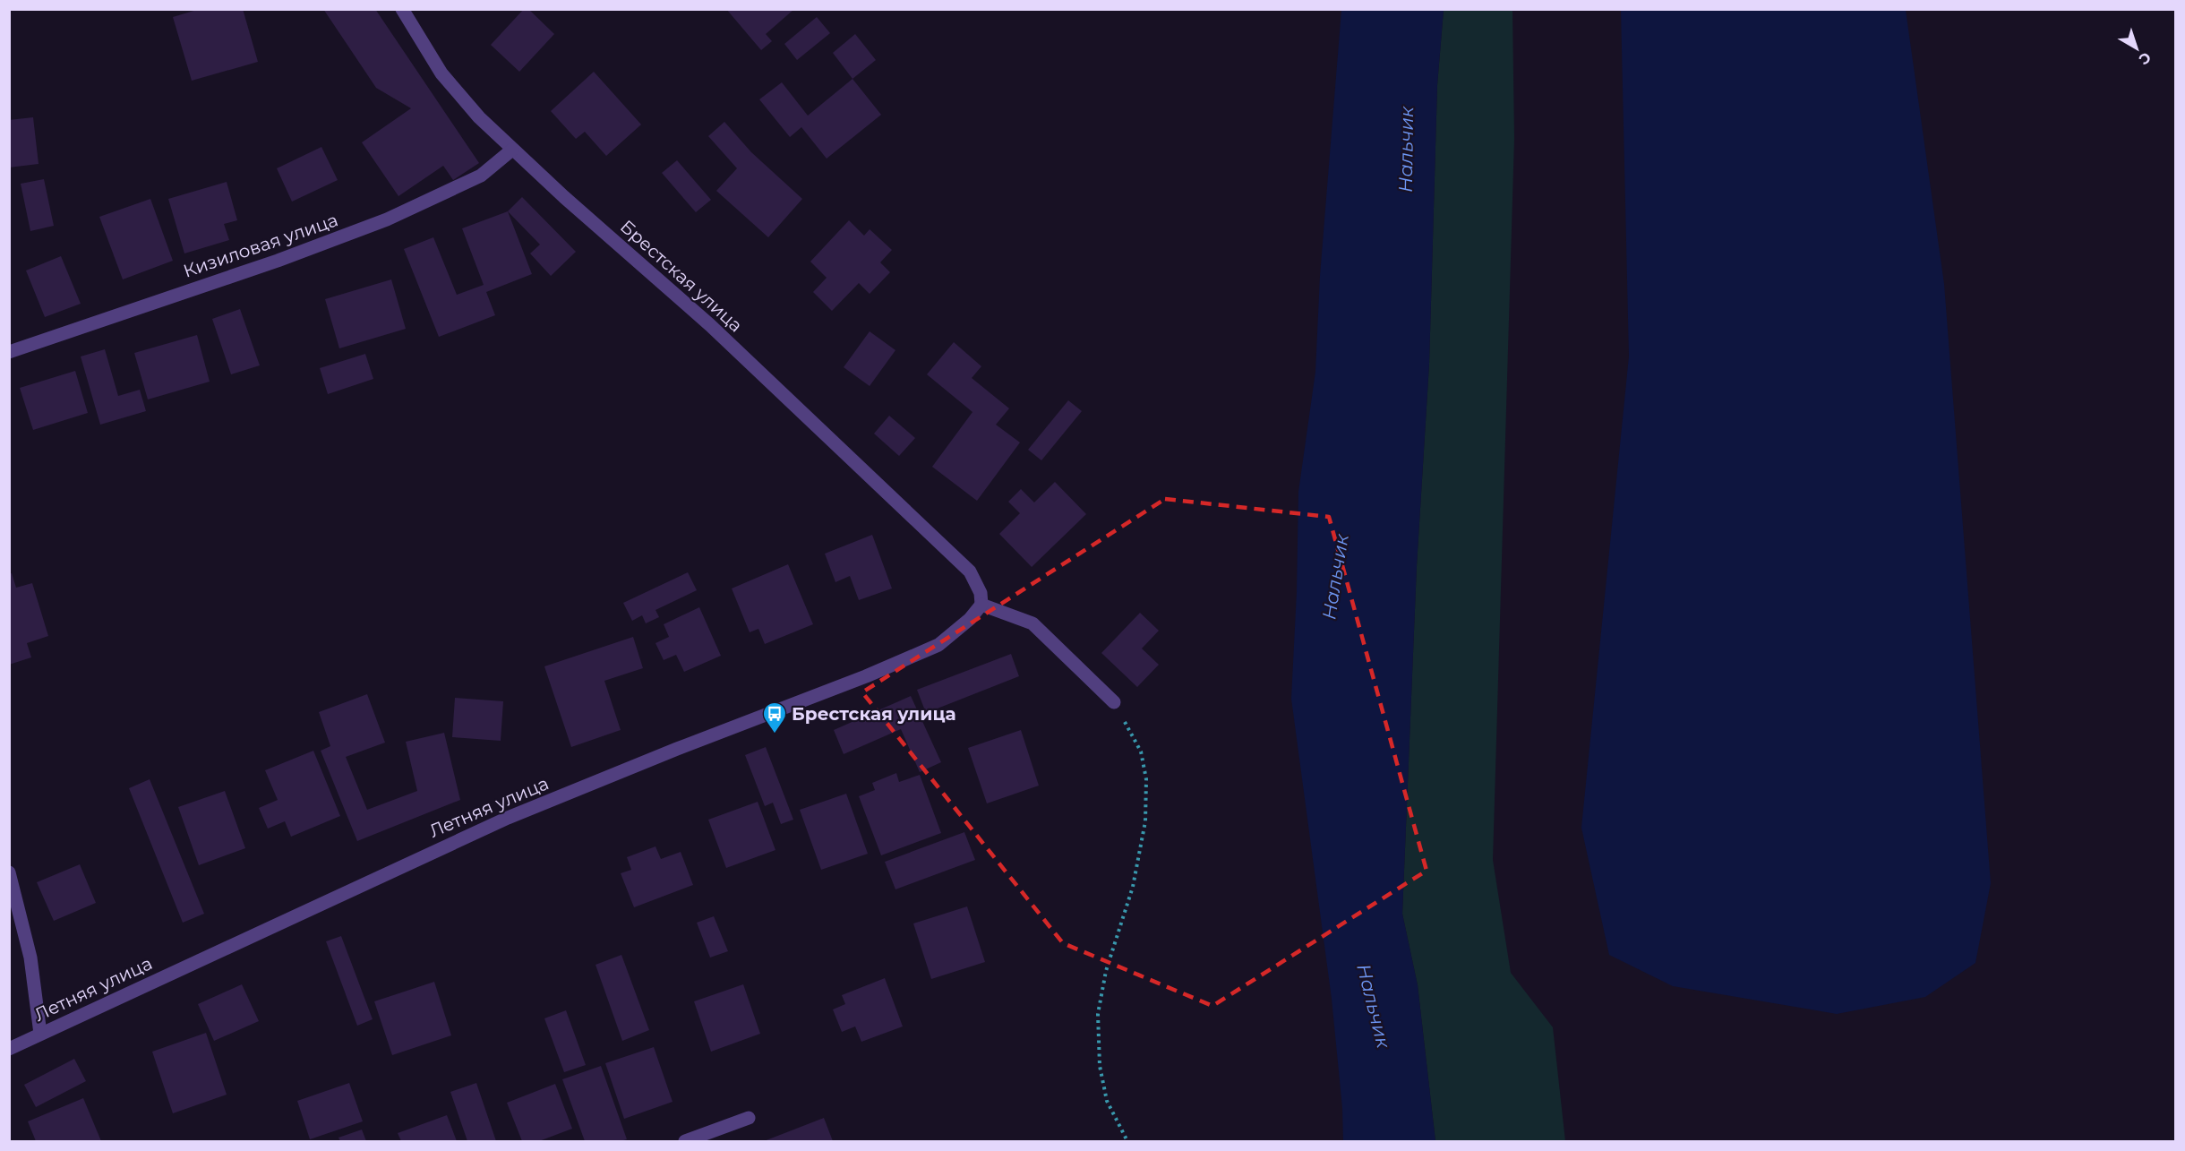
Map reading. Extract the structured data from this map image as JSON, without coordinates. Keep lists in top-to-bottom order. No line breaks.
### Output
{"streets":{"street":["Кизиловая улица","Брестская улица","Летняя улица"]},"crossings":[["Кизиловая улица","Брестская улица"],["Брестская улица","Летняя улица"]],"water":["Нальчик"],"places":{"bus stop":["Брестская улица"]},"north":"bottom right"}
